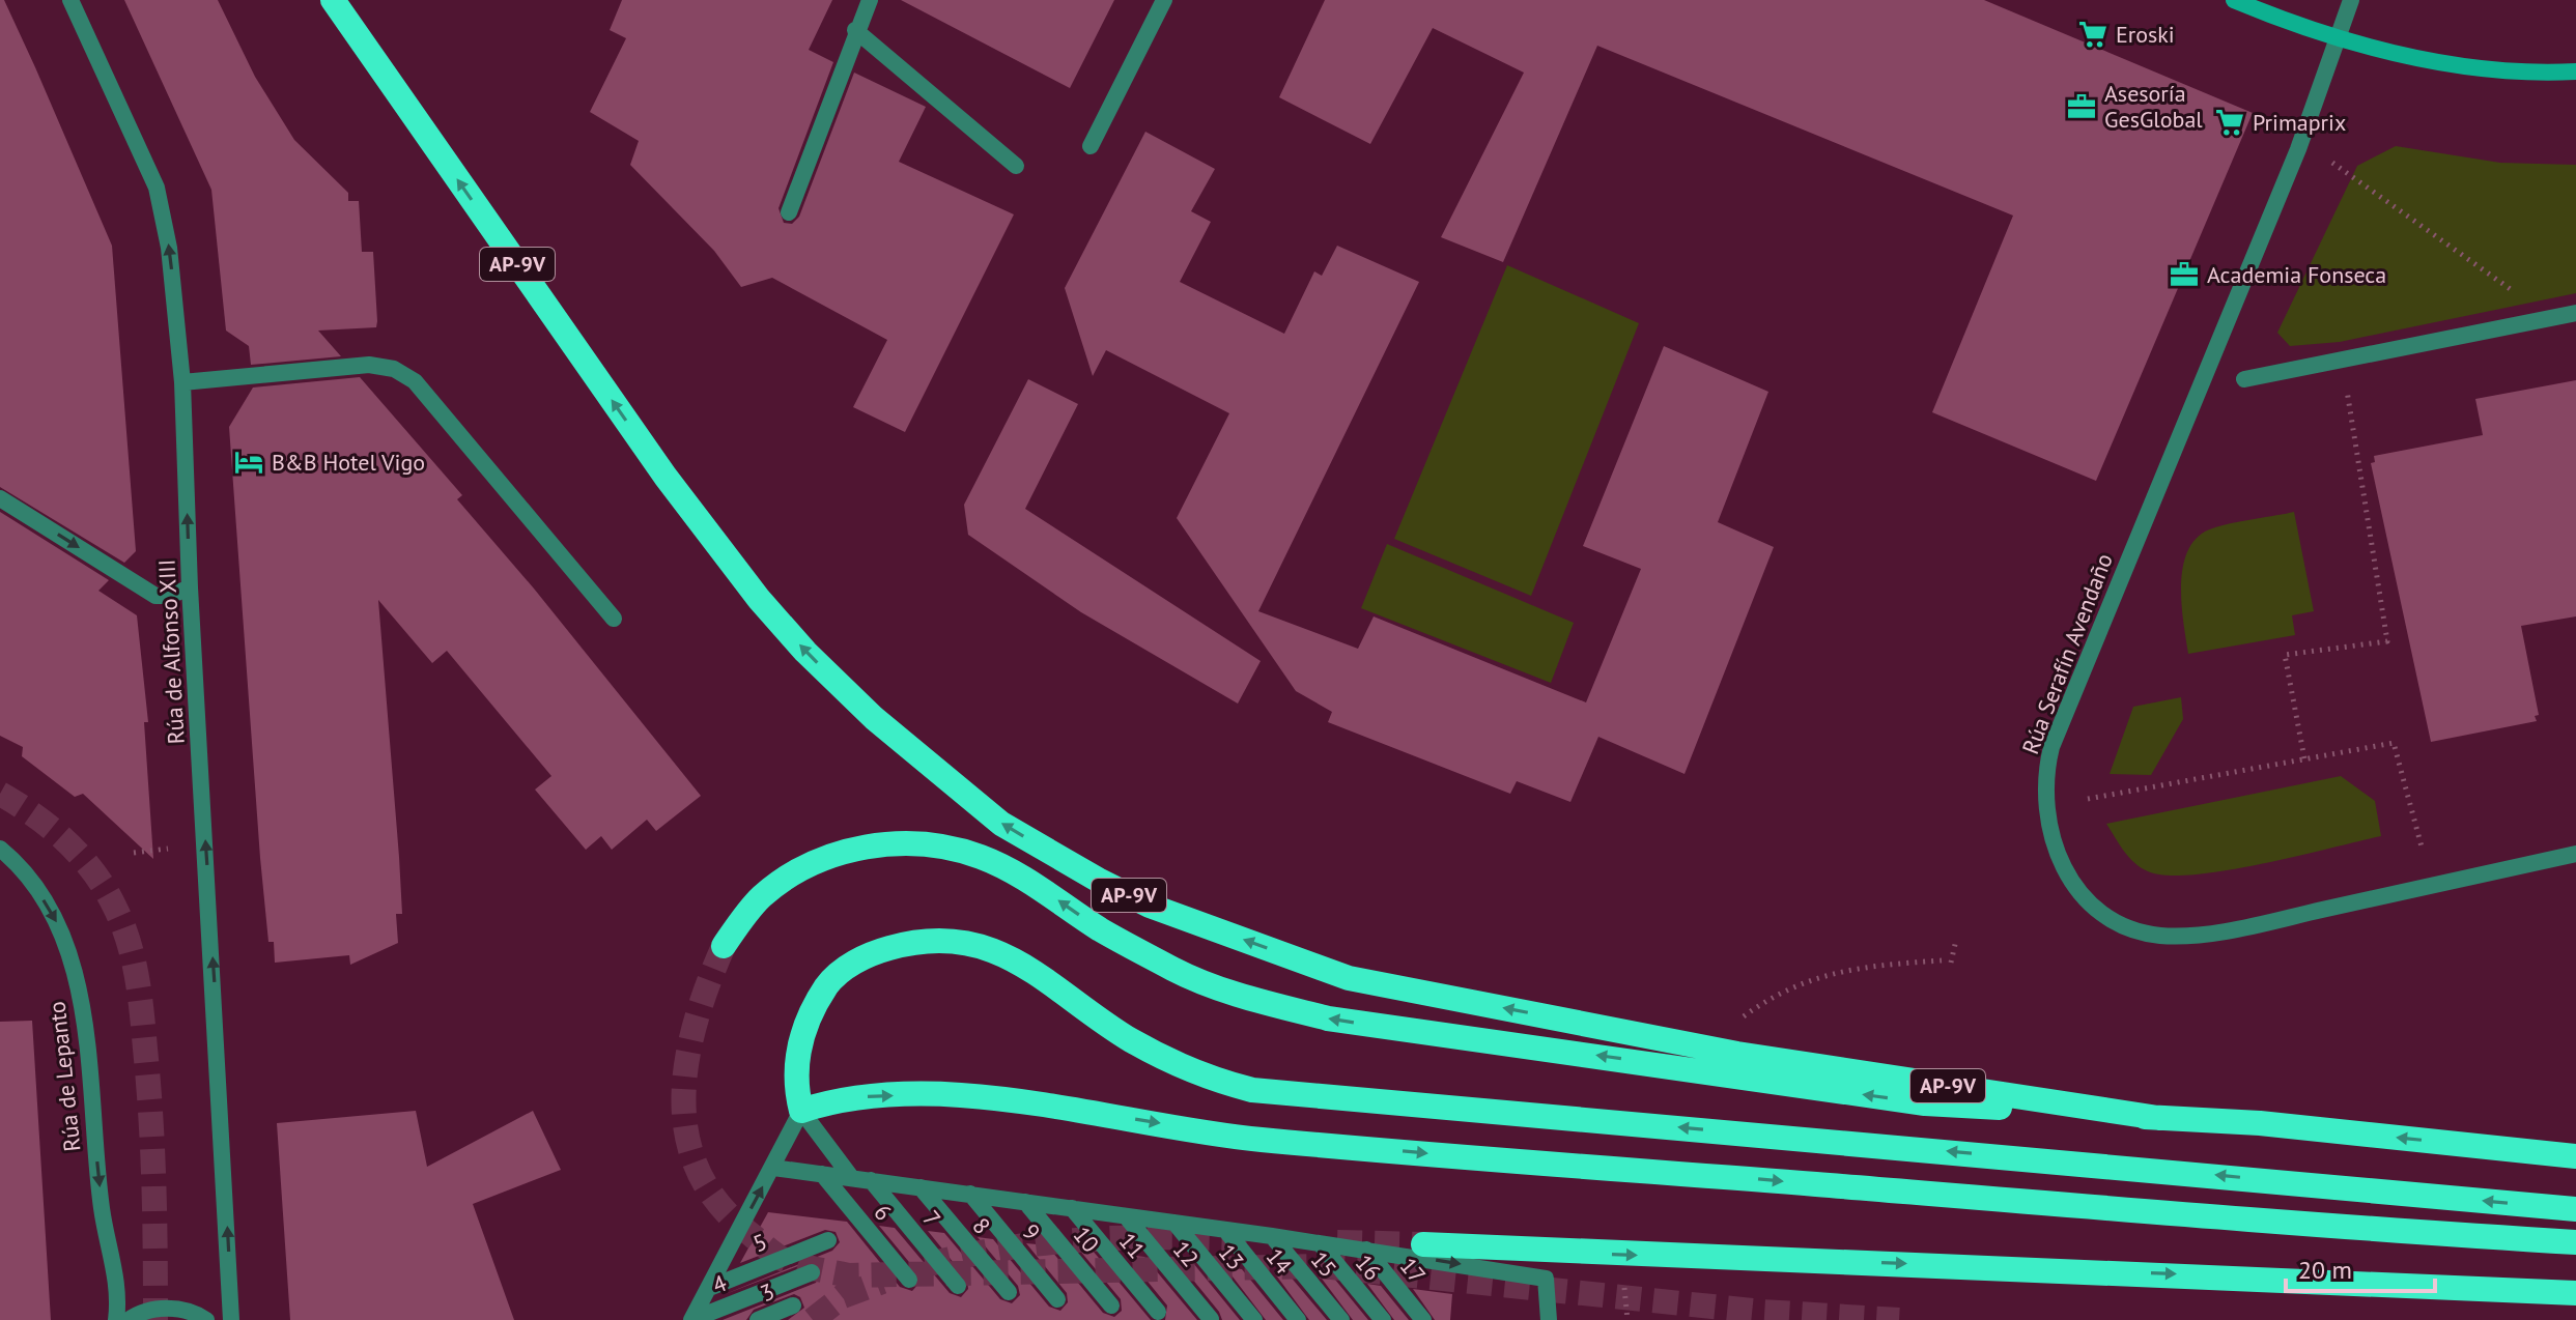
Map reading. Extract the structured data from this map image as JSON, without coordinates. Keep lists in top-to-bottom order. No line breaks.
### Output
{"streets":{"highway":["AP-9V"],"street":["Rúa de Alfonso XIII","Rúa Serafín Avendaño","Rúa de Lepanto","6","7","8","9","10","5","11","12","13","14","15","16","17","4","3"]},"one_way":["Rúa de Alfonso XIII","Rúa de Lepanto"],"places":{"supermarket":["Eroski","Primaprix"],"office":["Asesoría GesGlobal","Academia Fonseca"],"hotel":["B&B Hotel Vigo"]},"scale_bar":"20 m"}
